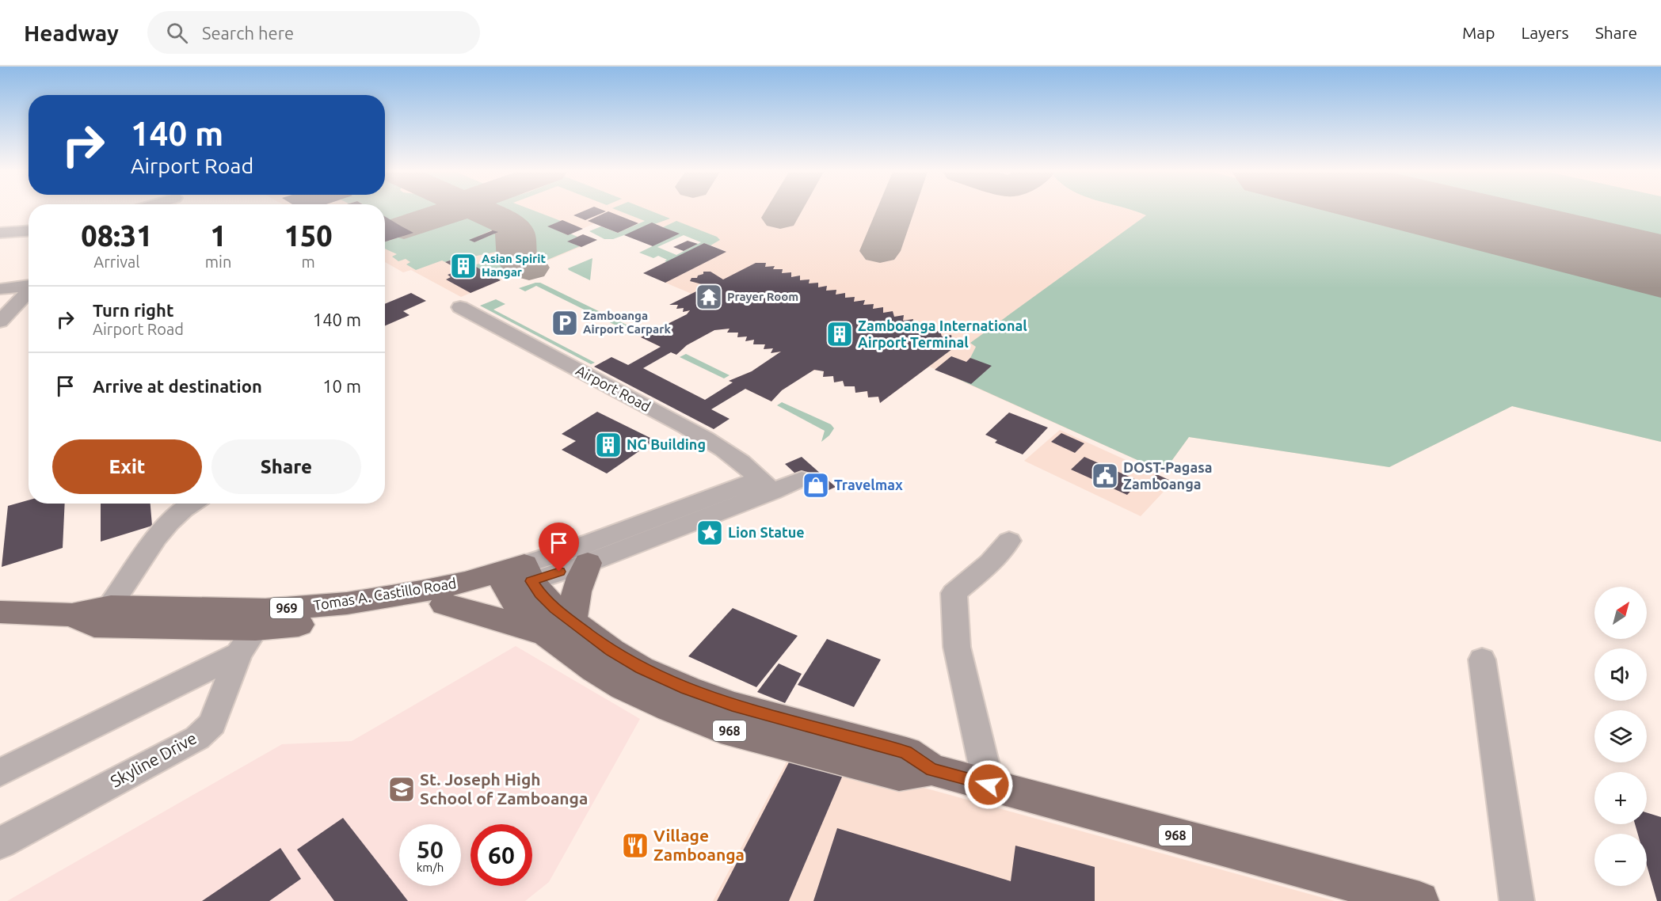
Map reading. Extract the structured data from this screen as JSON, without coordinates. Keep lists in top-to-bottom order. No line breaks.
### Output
{"streets":{"main road":["Tomas A. Castillo Road","969","968"],"street":["Airport Road","Skyline Drive"]},"crossings":[["Airport Road","969"],["Tomas A. Castillo Road","969"],["Tomas A. Castillo Road","968"],["Tomas A. Castillo Road","Skyline Drive"],["969","968"]],"places":{"building":["Asian Spirit Hangar","Zamboanga International Airport Terminal","NG Building"],"temple":["Prayer Room"],"parking":["Zamboanga Airport Carpark"],"public building":["DOST-Pagasa Zamboanga"],"shop":["Travelmax"],"place":["Lion Statue"],"school or university":["St. Joseph High School of Zamboanga"],"restaurant":["Village Zamboanga"]},"north":"top right","page":{"header":"Headway","search":"Search here","nav":["Map","Layers","Share"],"turn":["140 m","Airport Road"],"eta":["08:31","Arrival","1","min","150","m"],"list":[{"name":"Turn right","note":"Airport Road","value":"140 m"},{"name":"Arrive at destination","value":"10 m"}],"buttons":["Exit","Share"],"map_buttons":["+","−"],"speed":"50 km/h","limit":"60"}}
